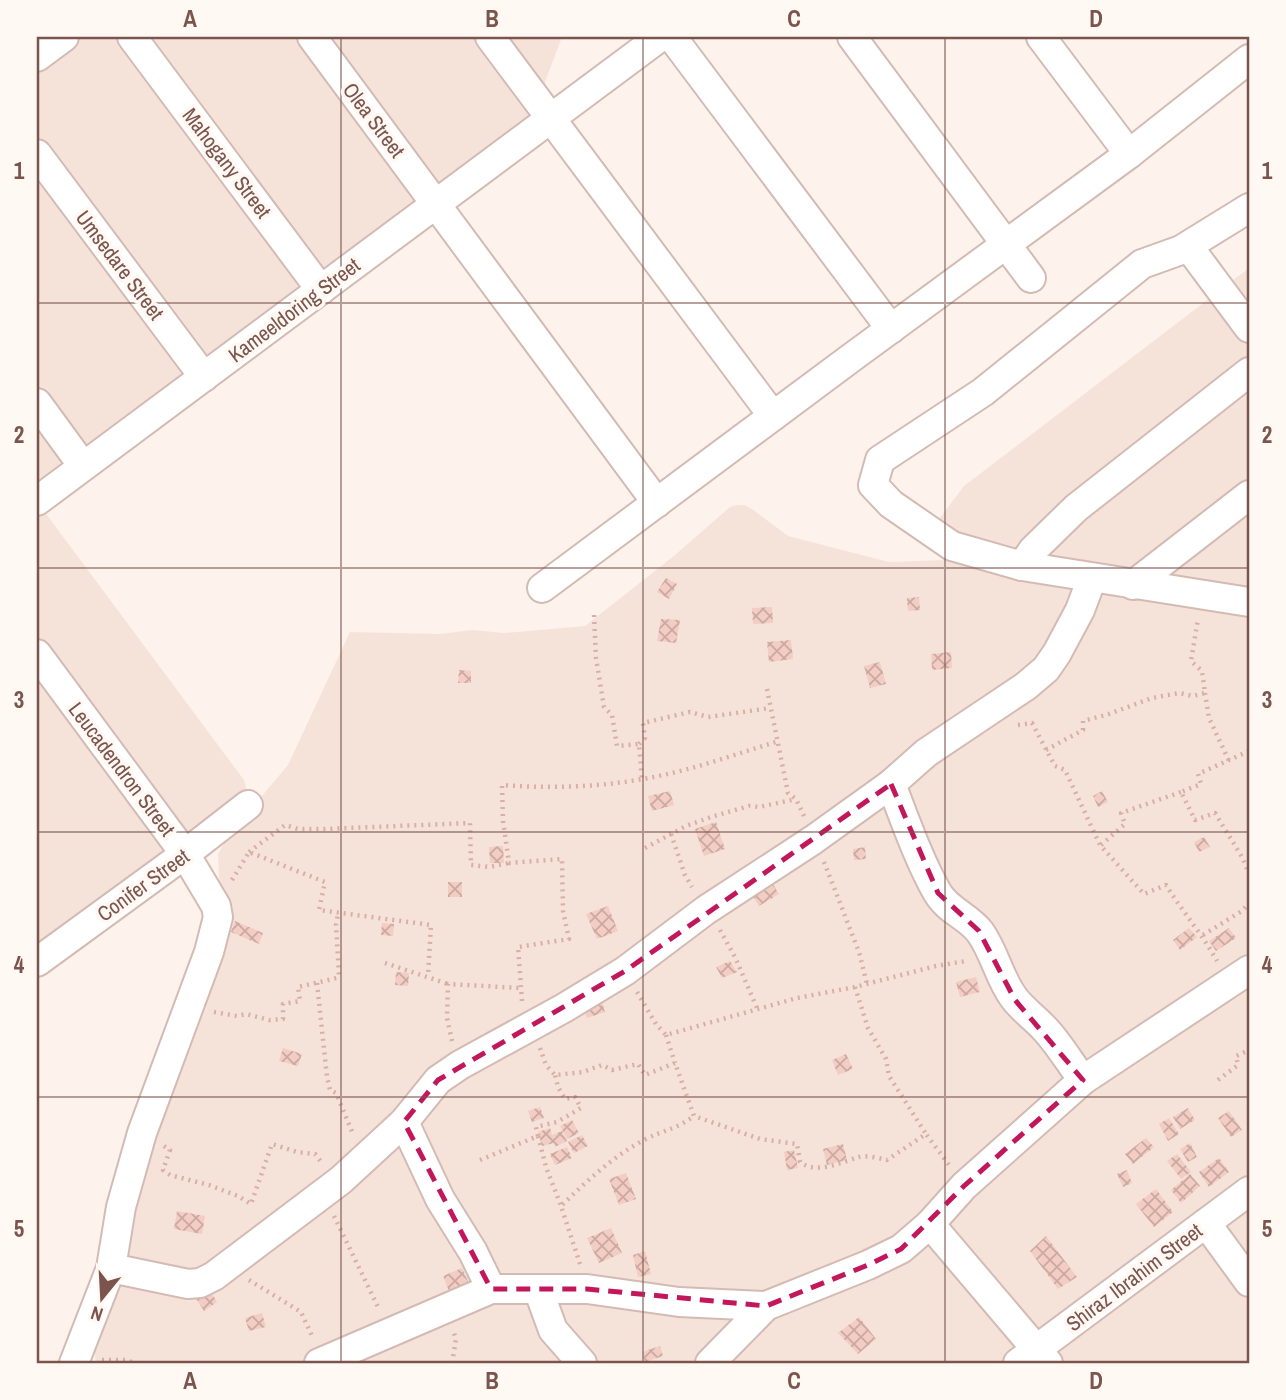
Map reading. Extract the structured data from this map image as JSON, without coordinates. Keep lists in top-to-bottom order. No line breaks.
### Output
{"streets":{"street":["Olea Street","Mahogany Street","Umsedare Street","Kameeldoring Street","Leucadendron Street","Conifer Street","Shiraz Ibrahim Street"]},"crossings":[["Olea Street","Kameeldoring Street"],["Mahogany Street","Kameeldoring Street"],["Umsedare Street","Kameeldoring Street"],["Leucadendron Street","Conifer Street"]],"north":"bottom","grid":{"columns":["A","B","C","D"],"rows":["1","2","3","4","5"]}}
